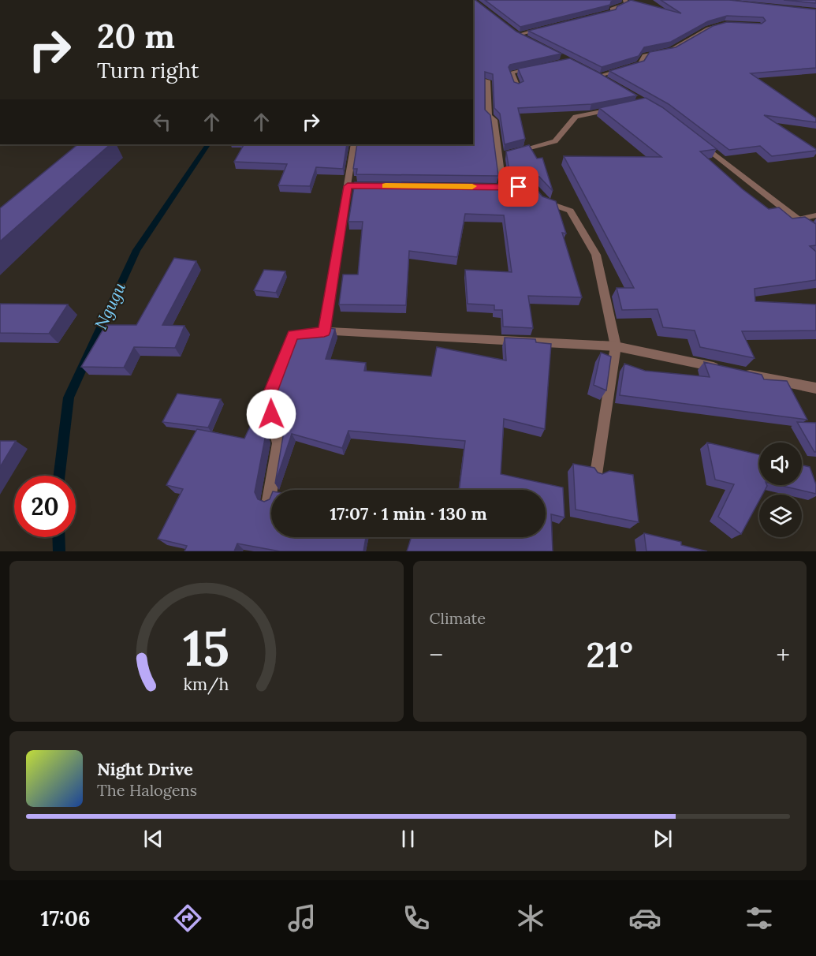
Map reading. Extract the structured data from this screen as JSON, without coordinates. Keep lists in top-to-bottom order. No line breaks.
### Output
{"water":["Ngugu"],"page":{"turn":["20 m","Turn right"],"limit":"20","trip":"17:07 · 1 min · 130 m","tile":"Climate","heat":["−","21°","+"],"song":["Night Drive","The Halogens"],"tabs":"17:06","gauge":["15","km/h"]}}
